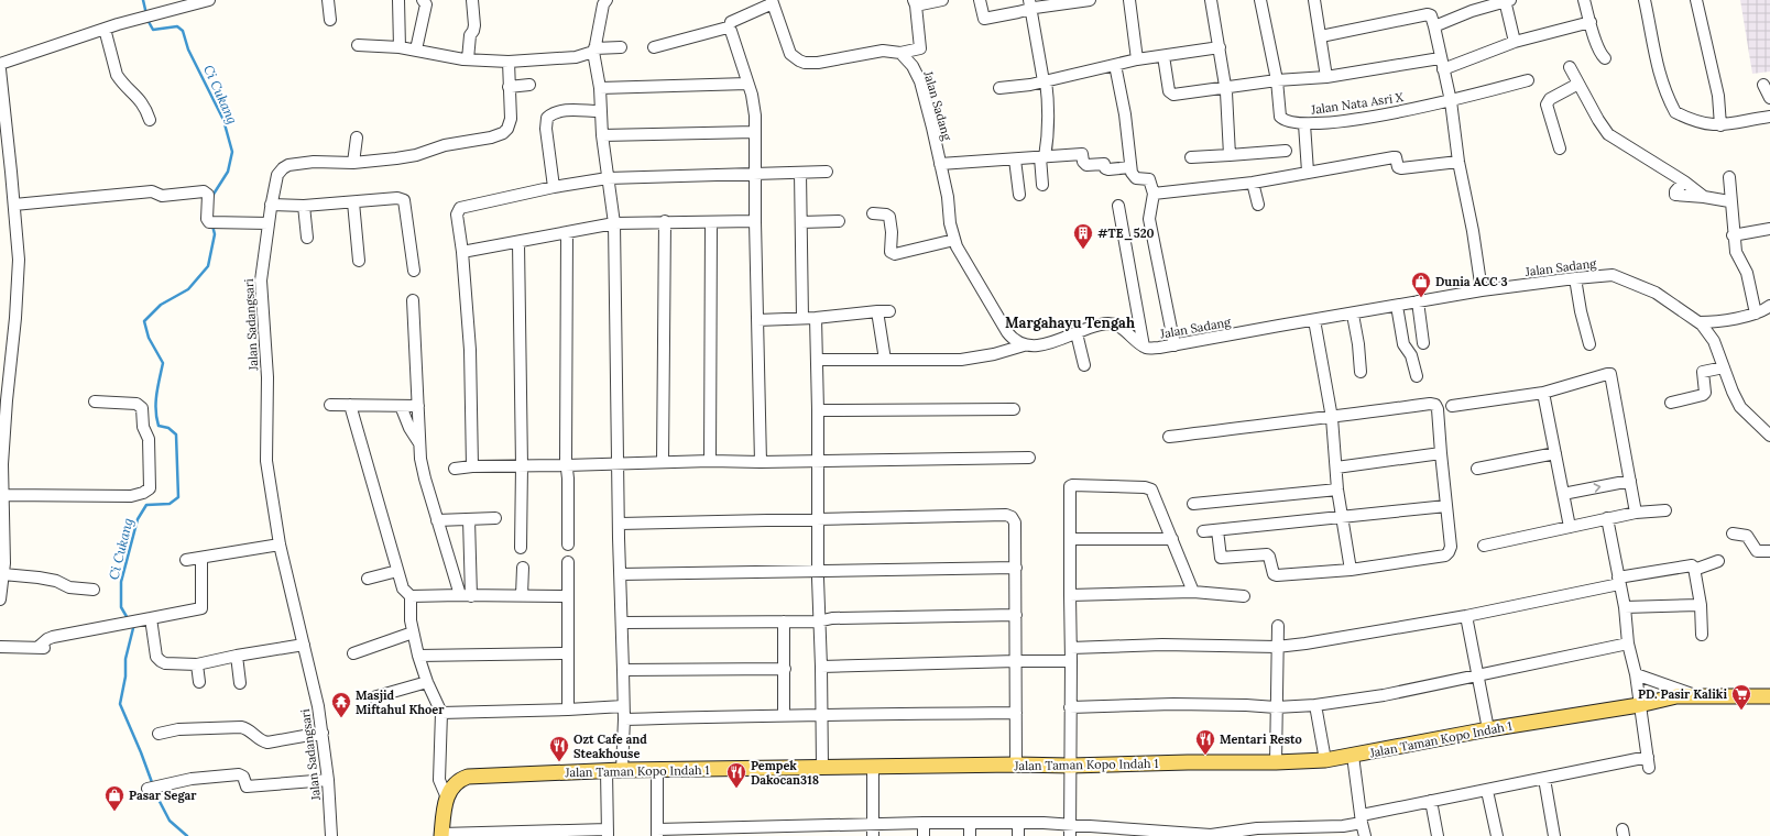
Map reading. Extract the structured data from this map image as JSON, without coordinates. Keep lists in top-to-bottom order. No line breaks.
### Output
{"streets":{"main road":["Jalan Taman Kopo Indah 1"],"street":["Jalan Nata Asri X","Jalan Sadang","Jalan Sadangsari"]},"districts":["Margahayu Tengah"],"water":["Ci Cukang"],"places":{"building":["#TE_520"],"shop":["Dunia ACC 3","Pasar Segar"],"supermarket":["PD. Pasir Kaliki"],"temple":["Masjid Miftahul Khoer"],"restaurant":["Mentari Resto","Ozt Cafe and Steakhouse","Pempek Dakocan318"]}}
